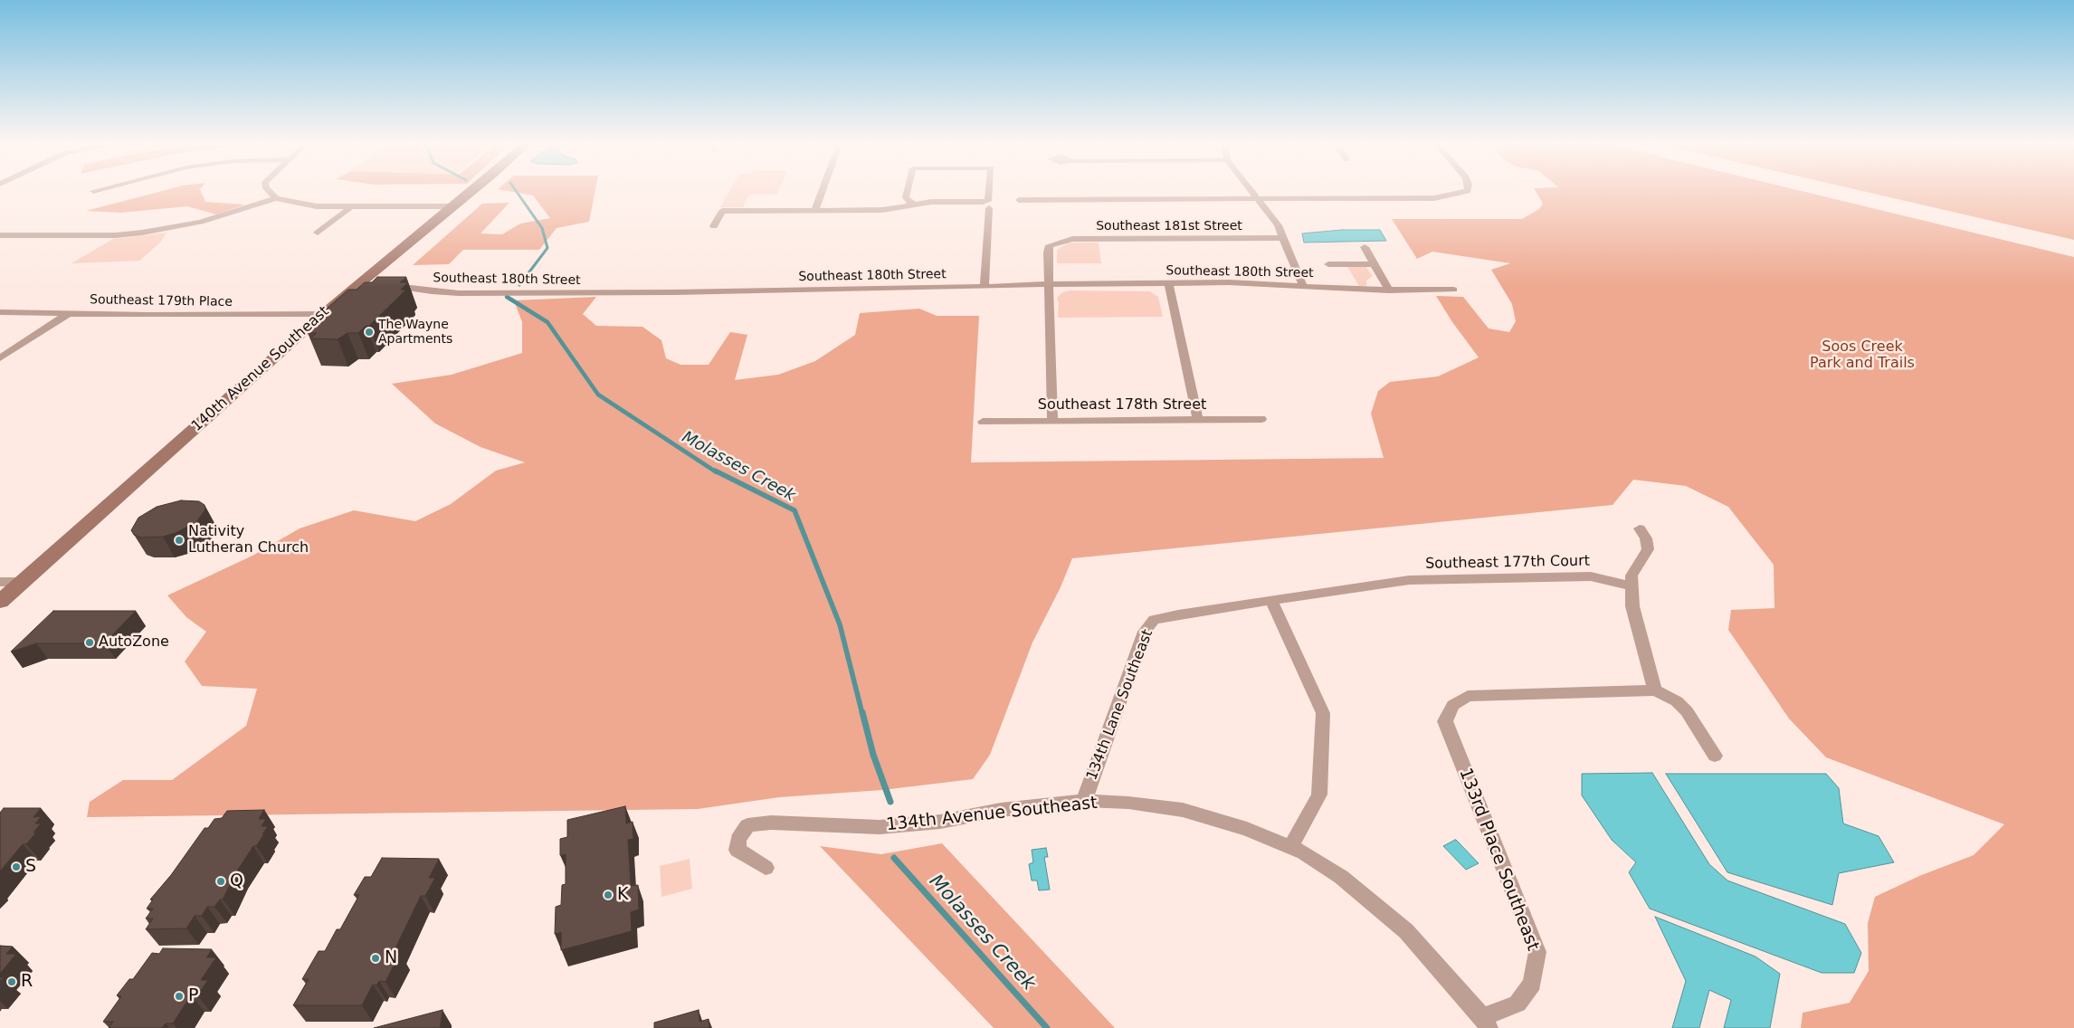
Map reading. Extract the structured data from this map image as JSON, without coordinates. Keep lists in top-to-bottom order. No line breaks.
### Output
{"streets":{"main road":["140th Avenue Southeast"],"street":["Southeast 181st Street","Southeast 180th Street","Southeast 179th Place","Southeast 178th Street","Southeast 177th Court","134th Lane Southeast","134th Avenue Southeast","133rd Place Southeast"]},"crossings":[["Southeast 179th Place","140th Avenue Southeast"],["Southeast 177th Court","134th Lane Southeast"],["134th Lane Southeast","134th Avenue Southeast"],["134th Avenue Southeast","133rd Place Southeast"]],"water":["Molasses Creek"],"parks":["Soos Creek Park and Trails"],"places":["The Wayne Apartments","Nativity Lutheran Church","AutoZone","S","Q","K","N","R","P"]}
